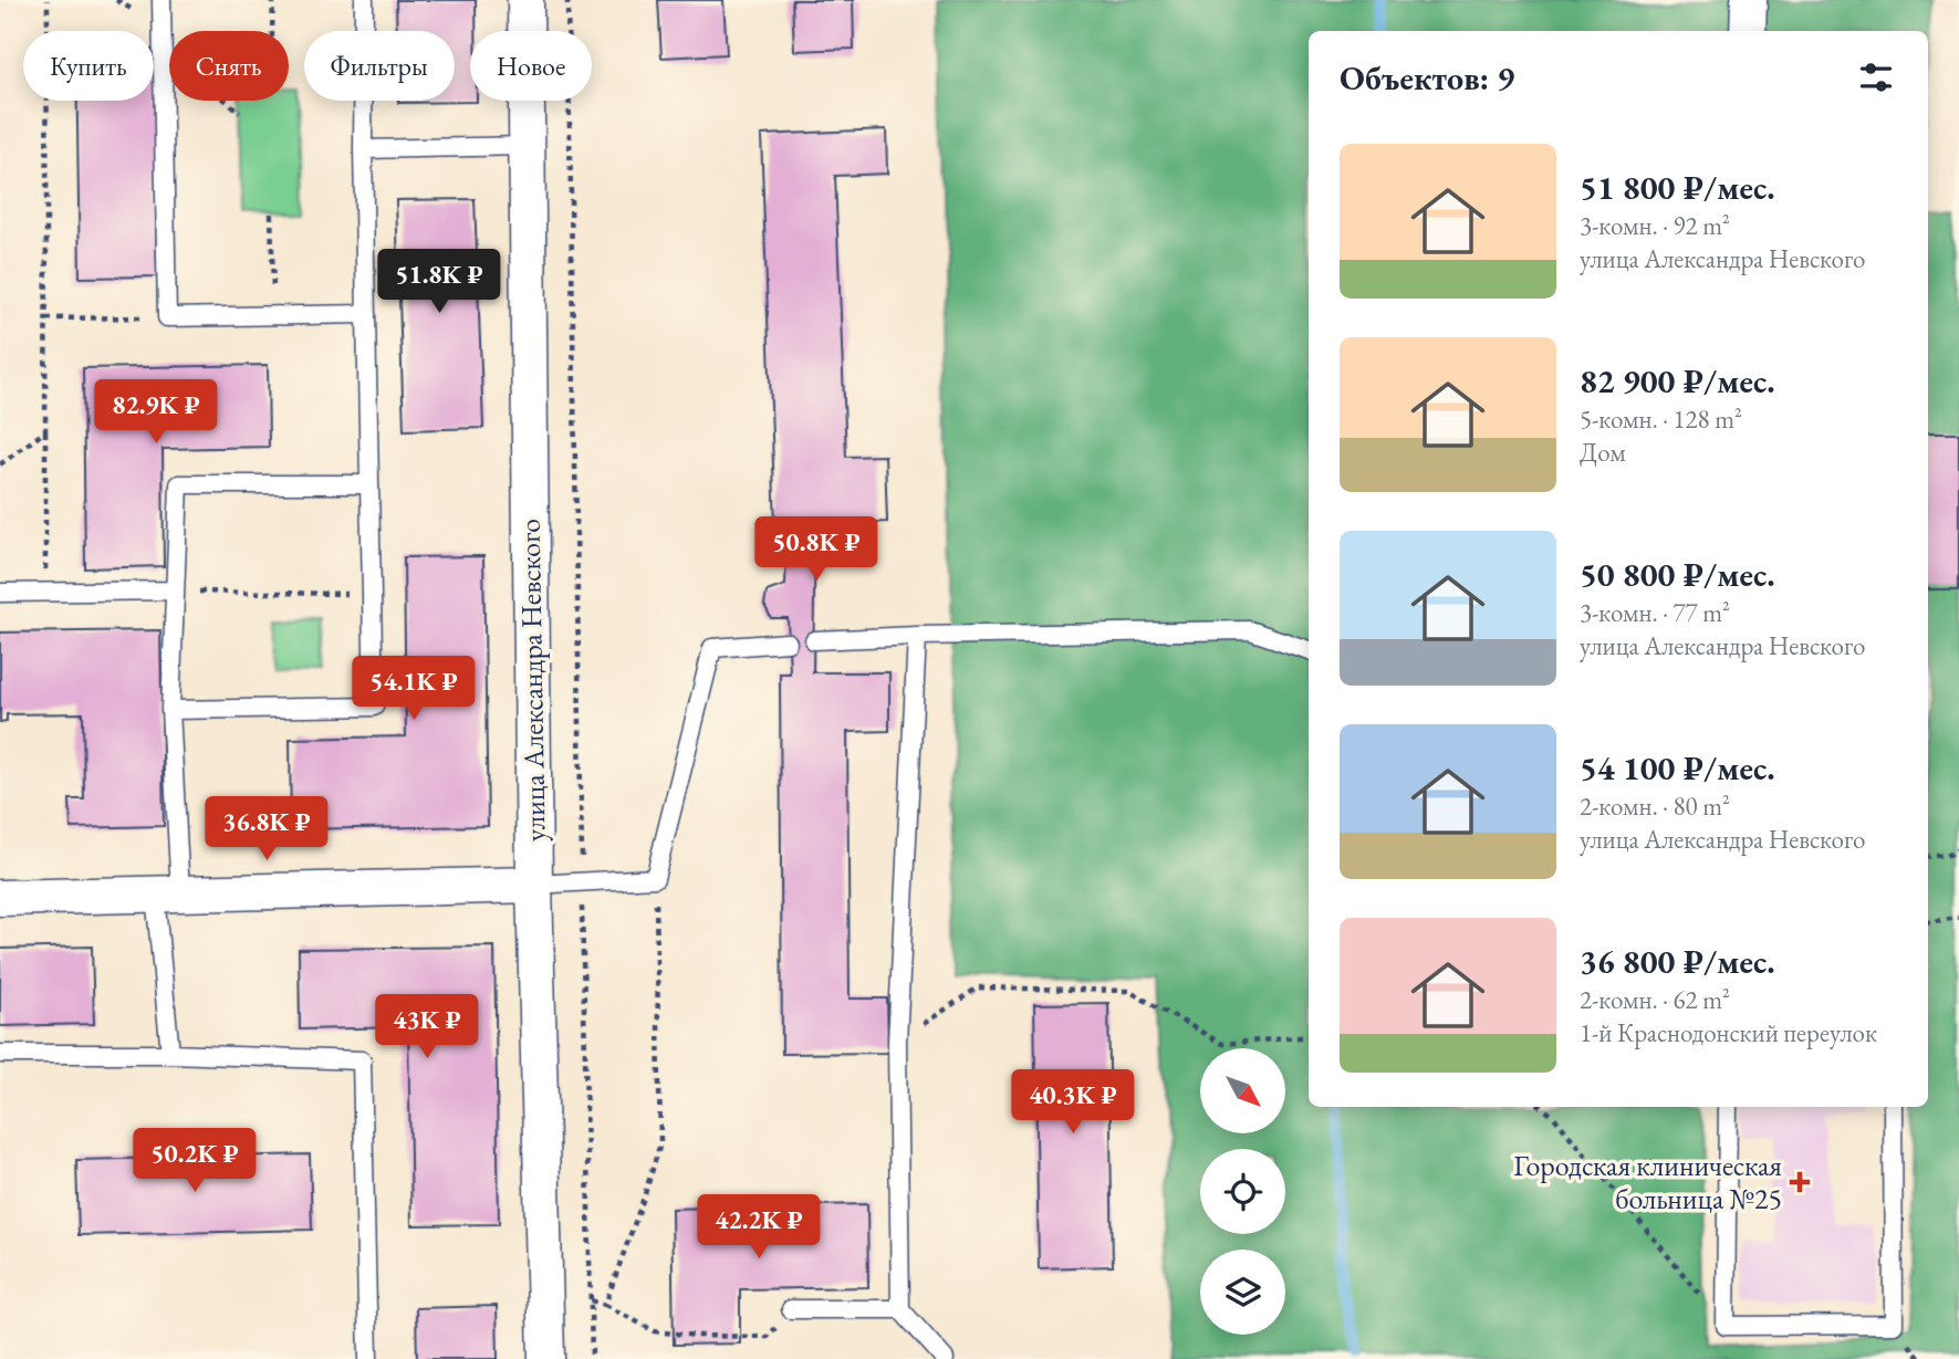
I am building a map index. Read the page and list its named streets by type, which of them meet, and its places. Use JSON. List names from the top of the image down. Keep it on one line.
{"streets":{"street":["улица Александра Невского"]},"places":{"health":["Городская клиническая больница №25"]},"north":"bottom right","page":{"chip":["Купить","Снять","Фильтры","Новое"],"heading":"Объектов: 9","list":[{"name":"51 800 ₽/мес.","note":"3-комн. · 92 m² · улица Александра Невского"},{"name":"82 900 ₽/мес.","note":"5-комн. · 128 m² · Дом"},{"name":"50 800 ₽/мес.","note":"3-комн. · 77 m² · улица Александра Невского"},{"name":"54 100 ₽/мес.","note":"2-комн. · 80 m² · улица Александра Невского"},{"name":"36 800 ₽/мес.","note":"2-комн. · 62 m² · 1-й Краснодонский переулок"}],"price":["51.8K ₽","82.9K ₽","50.8K ₽","54.1K ₽","36.8K ₽","43K ₽","40.3K ₽","50.2K ₽","42.2K ₽"]}}
